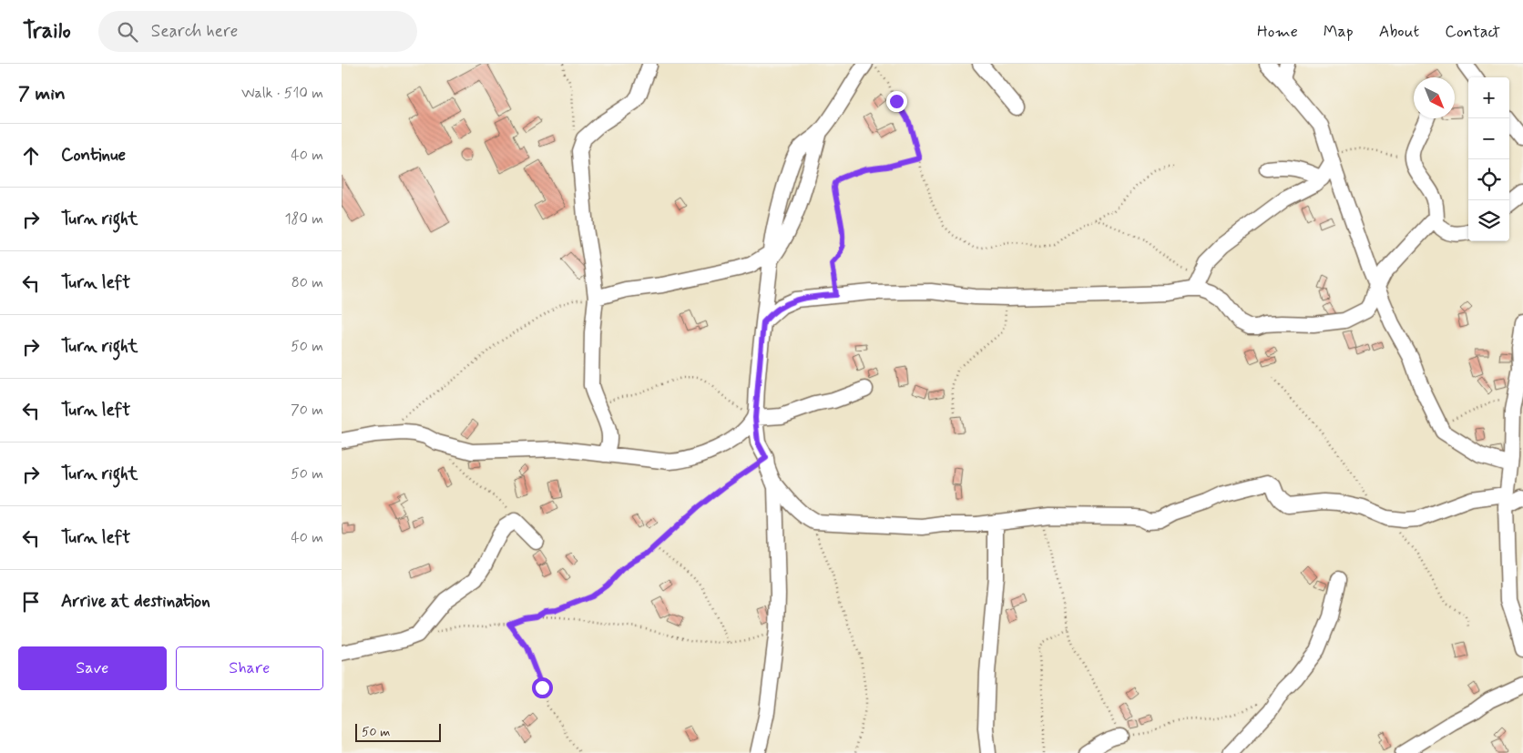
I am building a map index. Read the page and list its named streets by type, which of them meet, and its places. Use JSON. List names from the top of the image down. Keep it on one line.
{"scale_bar":"50 m","north":"bottom right","page":{"header":"Trailo","search":"Search here","nav":["Home","Map","About","Contact"],"heading":["7 min","Walk · 510 m"],"map_buttons":["+","−"],"list":[["Continue","40 m"],["Turn right","180 m"],["Turn left","80 m"],["Turn right","50 m"],["Turn left","70 m"],["Turn right","50 m"],["Turn left","40 m"],"Arrive at destination"],"buttons":["Save","Share"],"scale":"50 m"}}
